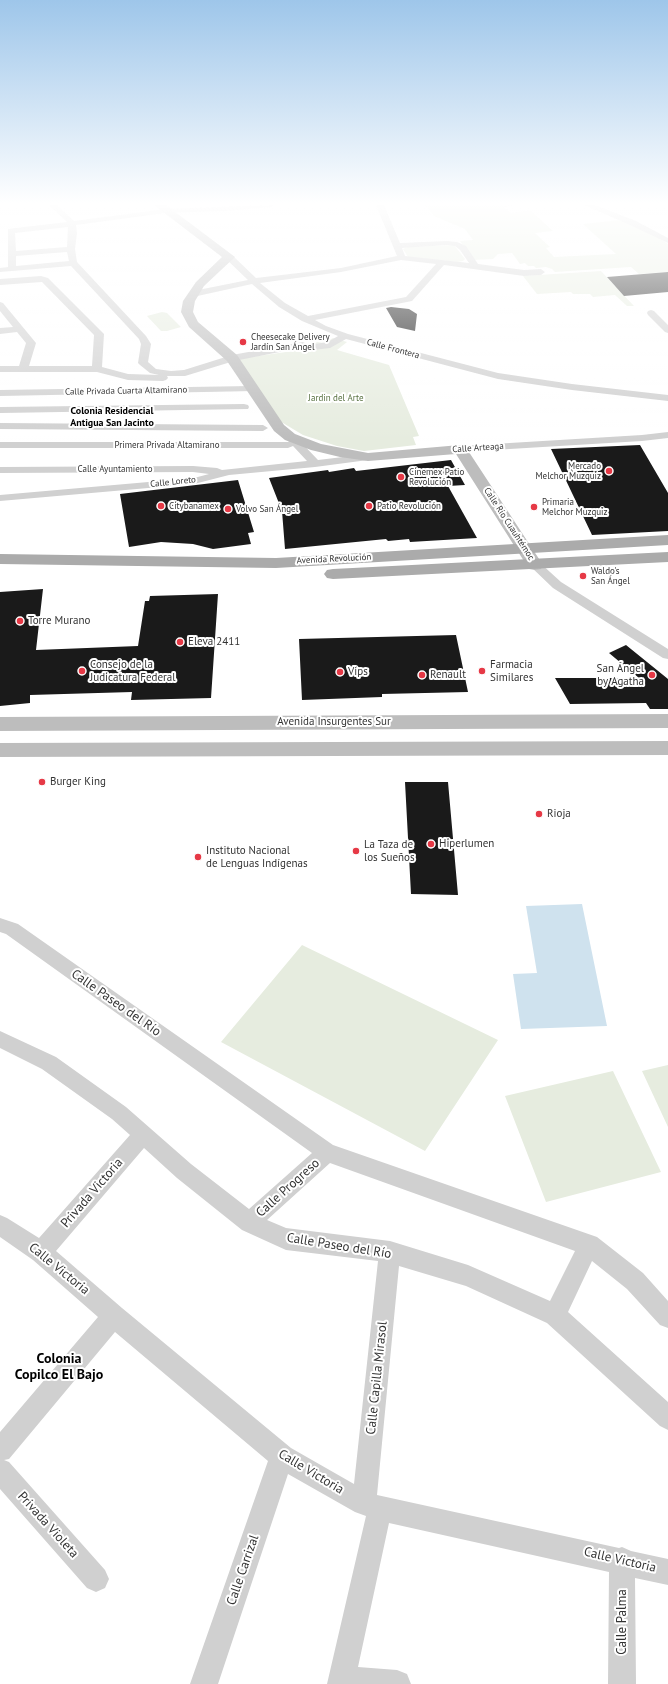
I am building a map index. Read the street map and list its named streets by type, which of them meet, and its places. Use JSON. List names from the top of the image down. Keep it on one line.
{"streets":{"main road":["Avenida Revolución"],"street":["Calle Frontera","Calle Privada Cuarta Altamirano","Primera Privada Altamirano","Calle Arteaga","Calle Ayuntamiento","Calle Loreto","Calle Río Cuauhtémoc","Avenida Insurgentes Sur","Calle Paseo del Río","Calle Progreso","Privada Victoria","Calle Victoria","Calle Capilla Mirasol","Privada Violeta","Calle Carrizal","Calle Palma"]},"crossings":[["Calle Privada Cuarta Altamirano","Calle Arteaga"],["Primera Privada Altamirano","Calle Arteaga"],["Calle Arteaga","Calle Loreto"],["Calle Arteaga","Calle Río Cuauhtémoc"],["Calle Ayuntamiento","Calle Loreto"],["Calle Río Cuauhtémoc","Avenida Revolución"],["Calle Paseo del Río","Calle Progreso"],["Calle Paseo del Río","Privada Victoria"],["Calle Paseo del Río","Calle Capilla Mirasol"],["Privada Victoria","Calle Victoria"],["Calle Victoria","Calle Capilla Mirasol"],["Calle Victoria","Calle Carrizal"],["Calle Victoria","Calle Palma"]],"districts":["Colonia Residencial Antigua San Jacinto","Colonia Copilco El Bajo"],"parks":["Jardin del Arte"],"places":["Cheesecake Delivery Jardín San Ángel","Mercado Melchor Muzquiz","Cinemex Patio Revolución","Citybanamex","Patio Revolución","Primaria Melchor Muzquiz","Volvo San Ángel","Waldo's San Ángel","Torre Murano","Eleva 2411","Consejo de la Judicatura Federal","Farmacia Similares","Vips","Renault","San Ángel by Agatha","Burger King","Rioja","Hiperlumen","La Taza de los Sueños","Instituto Nacional de Lenguas Indígenas"]}
